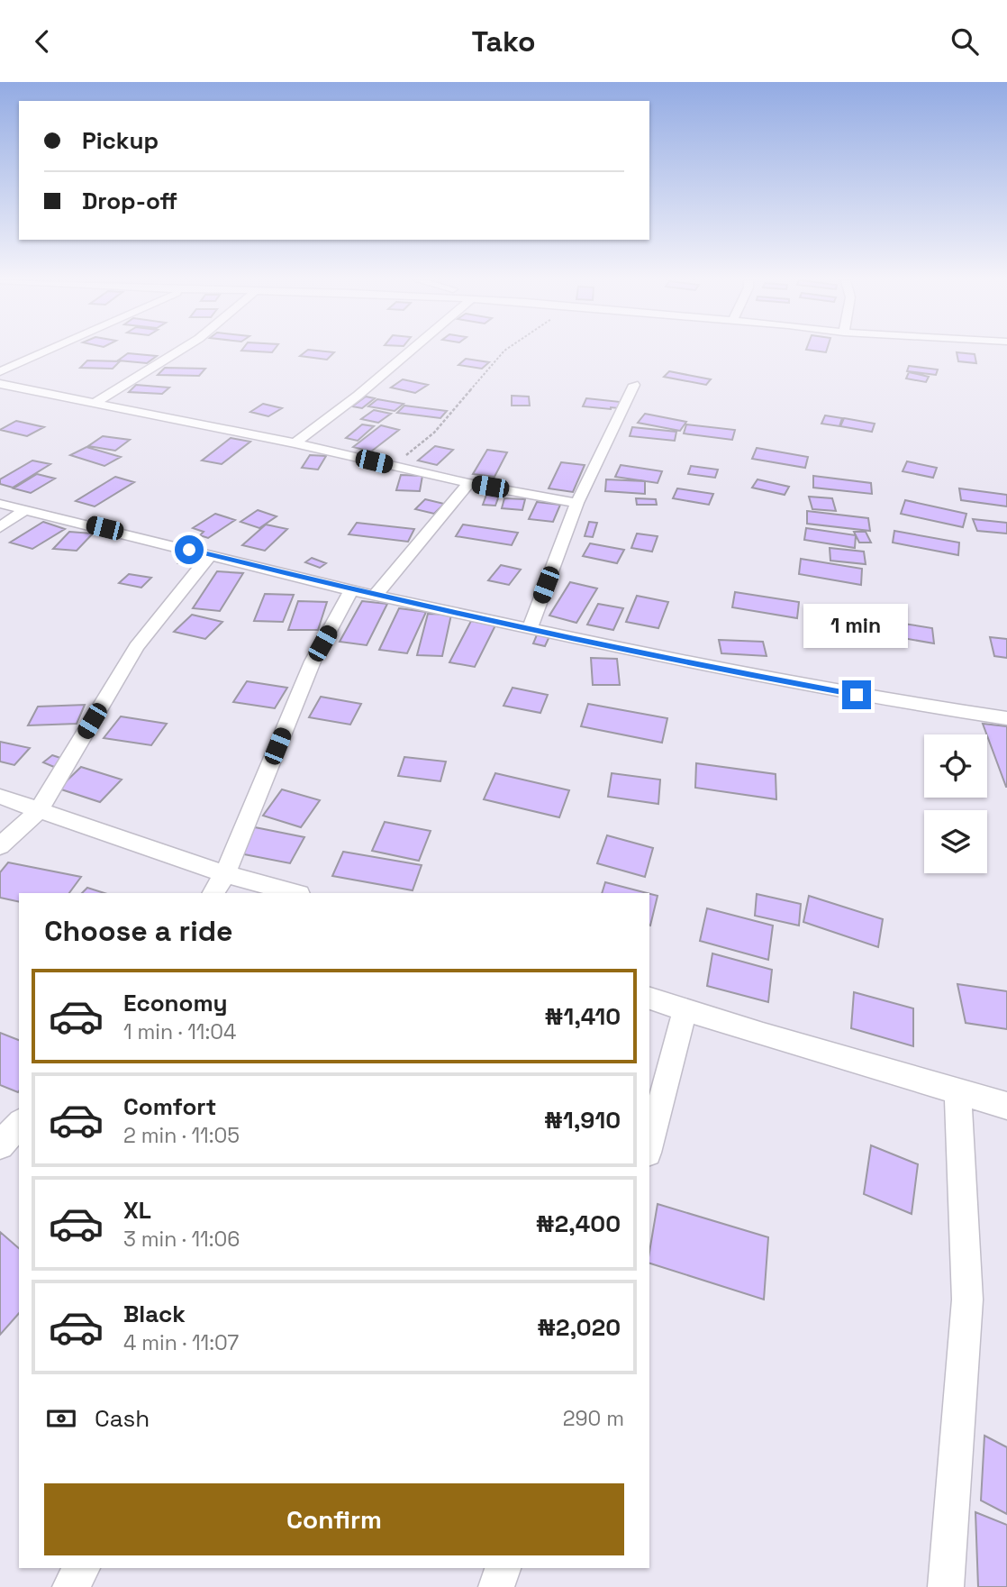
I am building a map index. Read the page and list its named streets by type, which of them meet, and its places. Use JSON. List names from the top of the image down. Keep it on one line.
{"page":{"header":"Tako","banner":["Pickup","Drop-off"],"bubble":"1 min","heading":"Choose a ride","list":[{"name":"Economy","note":"1 min · 11:04","value":"₦1,410"},{"name":"Comfort","note":"2 min · 11:05","value":"₦1,910"},{"name":"XL","note":"3 min · 11:06","value":"₦2,400"},{"name":"Black","note":"4 min · 11:07","value":"₦2,020"}],"pay":["Cash","290 m"],"buttons":"Confirm"}}
